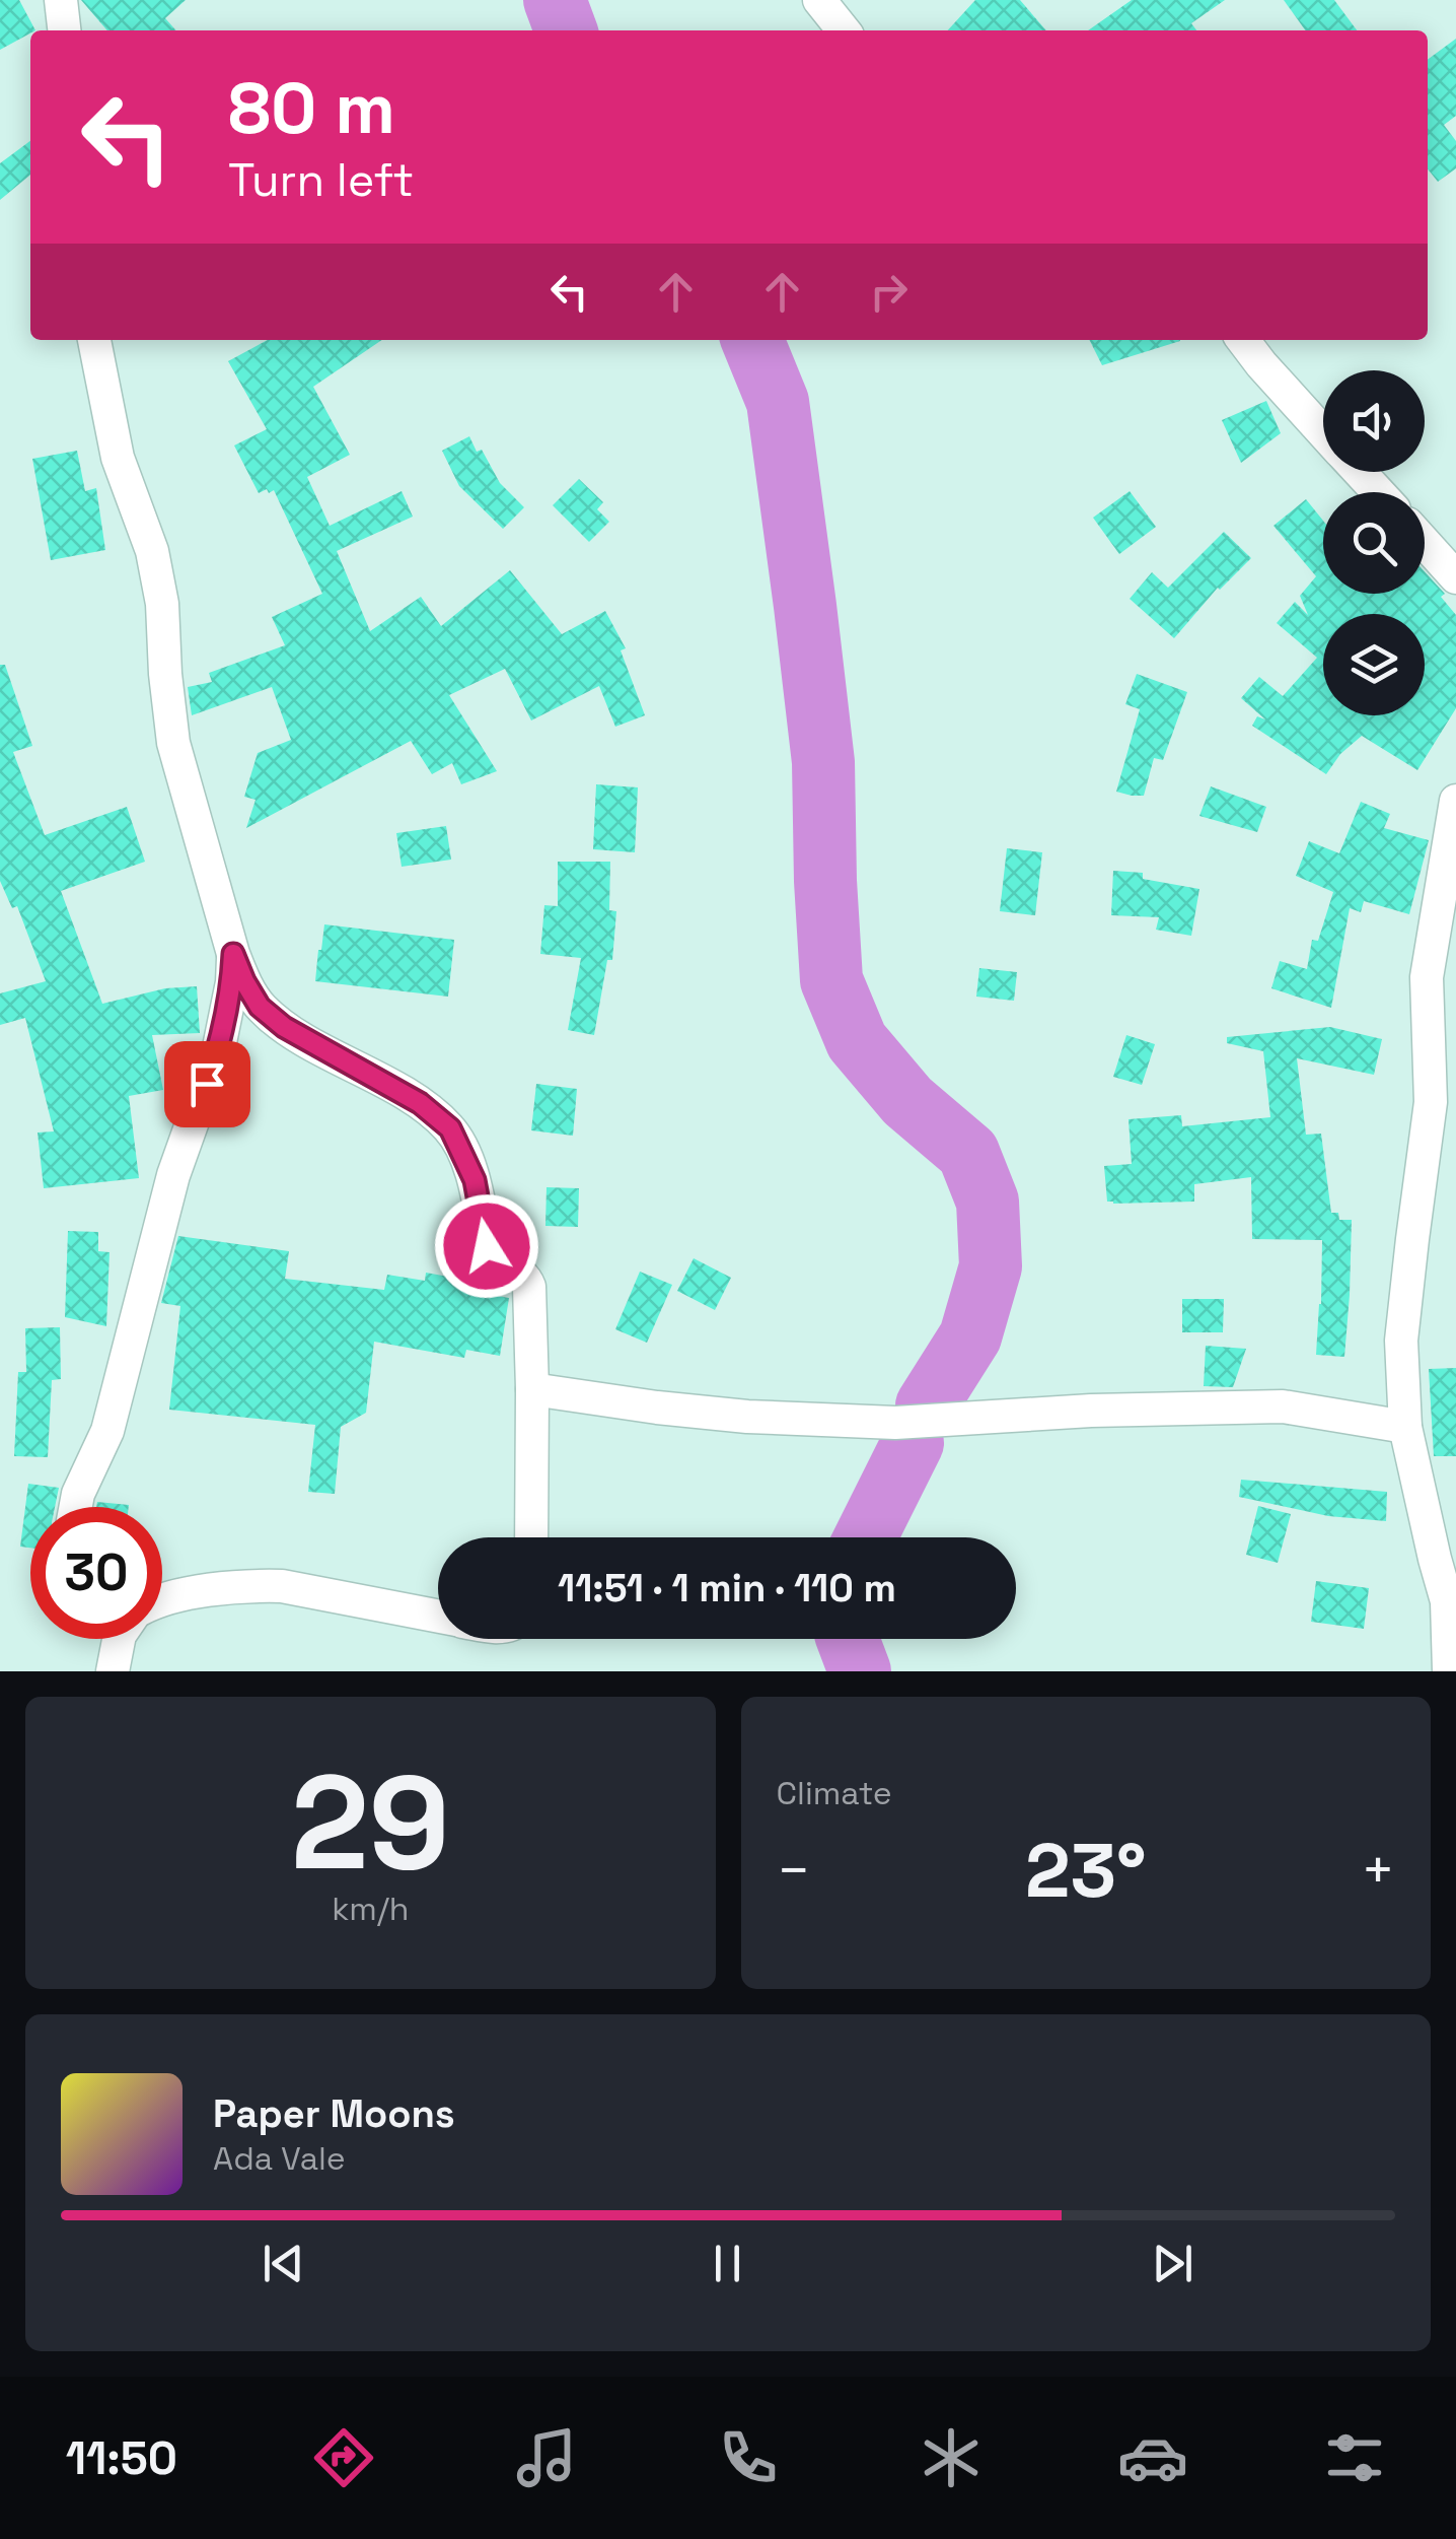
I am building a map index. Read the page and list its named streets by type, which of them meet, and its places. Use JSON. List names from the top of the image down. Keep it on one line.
{"page":{"turn":["80 m","Turn left"],"limit":"30","trip":"11:51 · 1 min · 110 m","tile":[["29","km/h"],"Climate"],"heat":["−","23°","+"],"song":["Paper Moons","Ada Vale"],"tabs":"11:50"}}
